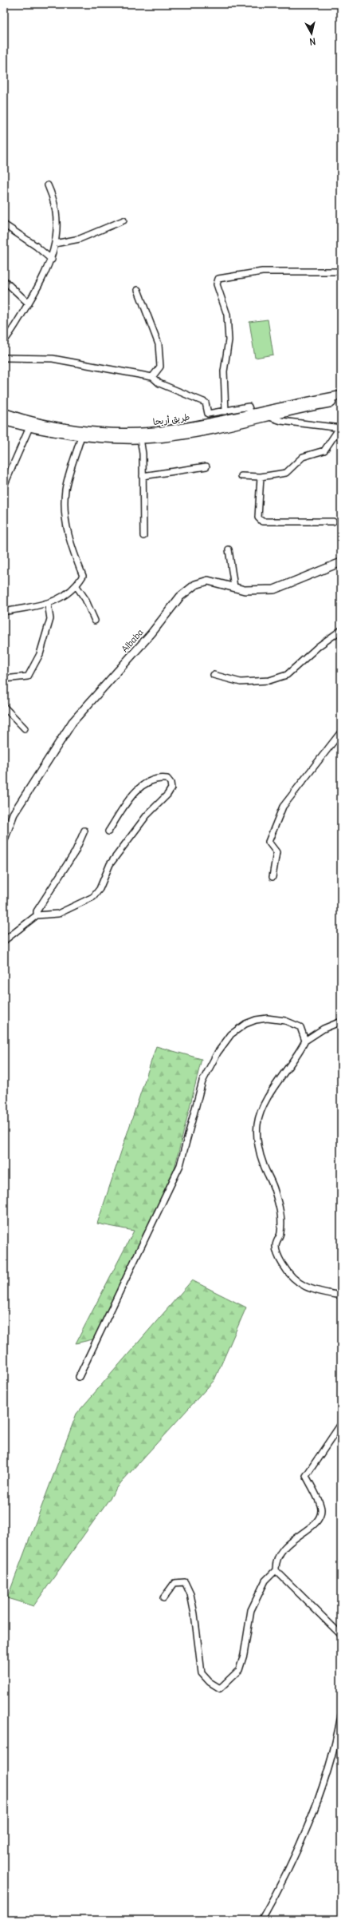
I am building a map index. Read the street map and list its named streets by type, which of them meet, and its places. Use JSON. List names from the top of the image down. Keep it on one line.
{"streets":{"main road":["طريق أريحا"],"street":["Albaba"]},"north":"bottom"}
